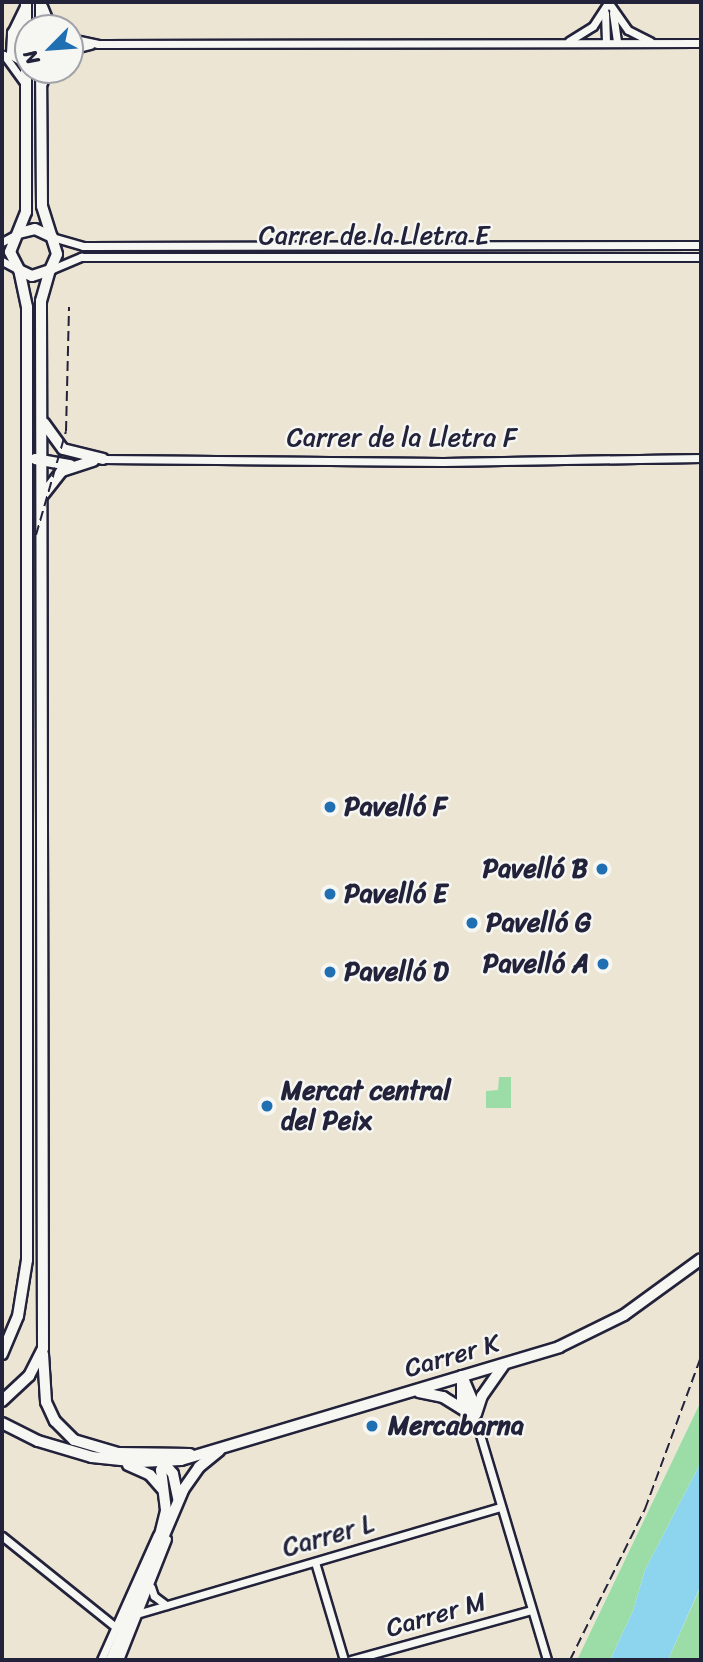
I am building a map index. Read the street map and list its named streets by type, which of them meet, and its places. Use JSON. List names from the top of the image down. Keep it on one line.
{"streets":{"street":["Carrer de la Lletra E","Carrer de la Lletra F","Carrer K","Carrer L","Carrer M"]},"crossings":[["Carrer de la Lletra E","Carrer K"]],"places":["Pavelló F","Pavelló B","Pavelló E","Pavelló G","Pavelló A","Pavelló D","Mercat central del Peix","Mercabarna"],"north":"bottom left"}
